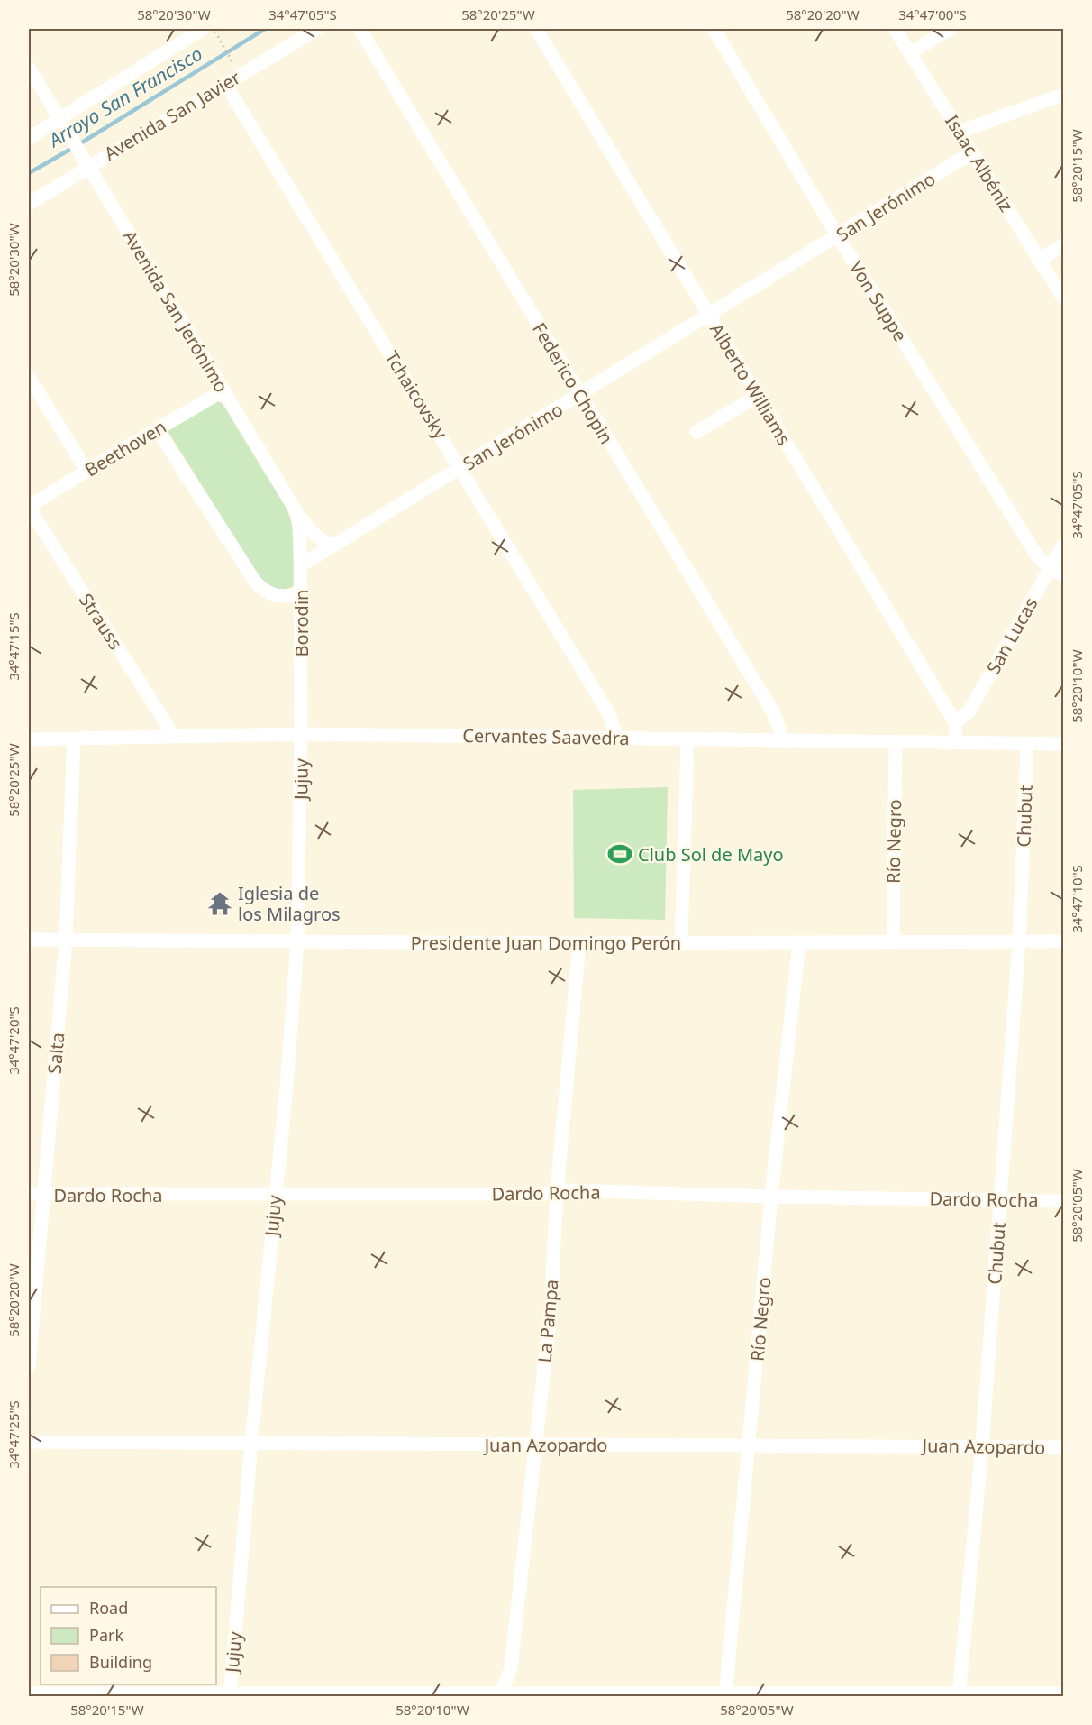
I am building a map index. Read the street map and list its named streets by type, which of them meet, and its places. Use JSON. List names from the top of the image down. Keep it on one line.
{"streets":{"street":["Avenida San Javier","Isaac Albéniz","San Jerónimo","Von Suppe","Avenida San Jerónimo","Federico Chopin","Alberto Williams","Tchaicovsky","Beethoven","Strauss","Borodin","San Lucas","Cervantes Saavedra","Jujuy","Chubut","Río Negro","Presidente Juan Domingo Perón","Salta","Dardo Rocha","La Pampa","Juan Azopardo"]},"crossings":[["Avenida San Javier","Avenida San Jerónimo"],["Avenida San Javier","Tchaicovsky"],["Isaac Albéniz","San Jerónimo"],["San Jerónimo","Von Suppe"],["San Jerónimo","Avenida San Jerónimo"],["San Jerónimo","Federico Chopin"],["San Jerónimo","Alberto Williams"],["San Jerónimo","Tchaicovsky"],["San Jerónimo","Borodin"],["Von Suppe","San Lucas"],["Avenida San Jerónimo","Beethoven"],["Avenida San Jerónimo","Borodin"],["Federico Chopin","Cervantes Saavedra"],["Alberto Williams","San Lucas"],["Alberto Williams","Cervantes Saavedra"],["Tchaicovsky","Cervantes Saavedra"],["Beethoven","Strauss"],["Strauss","Cervantes Saavedra"],["Borodin","Cervantes Saavedra"],["Borodin","Jujuy"],["Cervantes Saavedra","Jujuy"],["Cervantes Saavedra","Chubut"],["Cervantes Saavedra","Río Negro"],["Cervantes Saavedra","Salta"],["Jujuy","Presidente Juan Domingo Perón"],["Jujuy","Dardo Rocha"],["Jujuy","Juan Azopardo"],["Chubut","Presidente Juan Domingo Perón"],["Chubut","Dardo Rocha"],["Chubut","Juan Azopardo"],["Río Negro","Presidente Juan Domingo Perón"],["Río Negro","Dardo Rocha"],["Río Negro","Juan Azopardo"],["Presidente Juan Domingo Perón","Salta"],["Presidente Juan Domingo Perón","La Pampa"],["Salta","Dardo Rocha"],["Dardo Rocha","La Pampa"],["La Pampa","Juan Azopardo"]],"water":["Arroyo San Francisco"],"places":{"sports":["Club Sol de Mayo"],"temple":["Iglesia de los Milagros"]},"legend":["Road","Park","Building"],"coordinates":["58°20'30\"W","34°47'05\"S","58°20'25\"W","58°20'20\"W","34°47'00\"S","58°20'15\"W","34°47'15\"S","58°20'10\"W","34°47'10\"S","34°47'20\"S","58°20'05\"W","34°47'25\"S"]}
